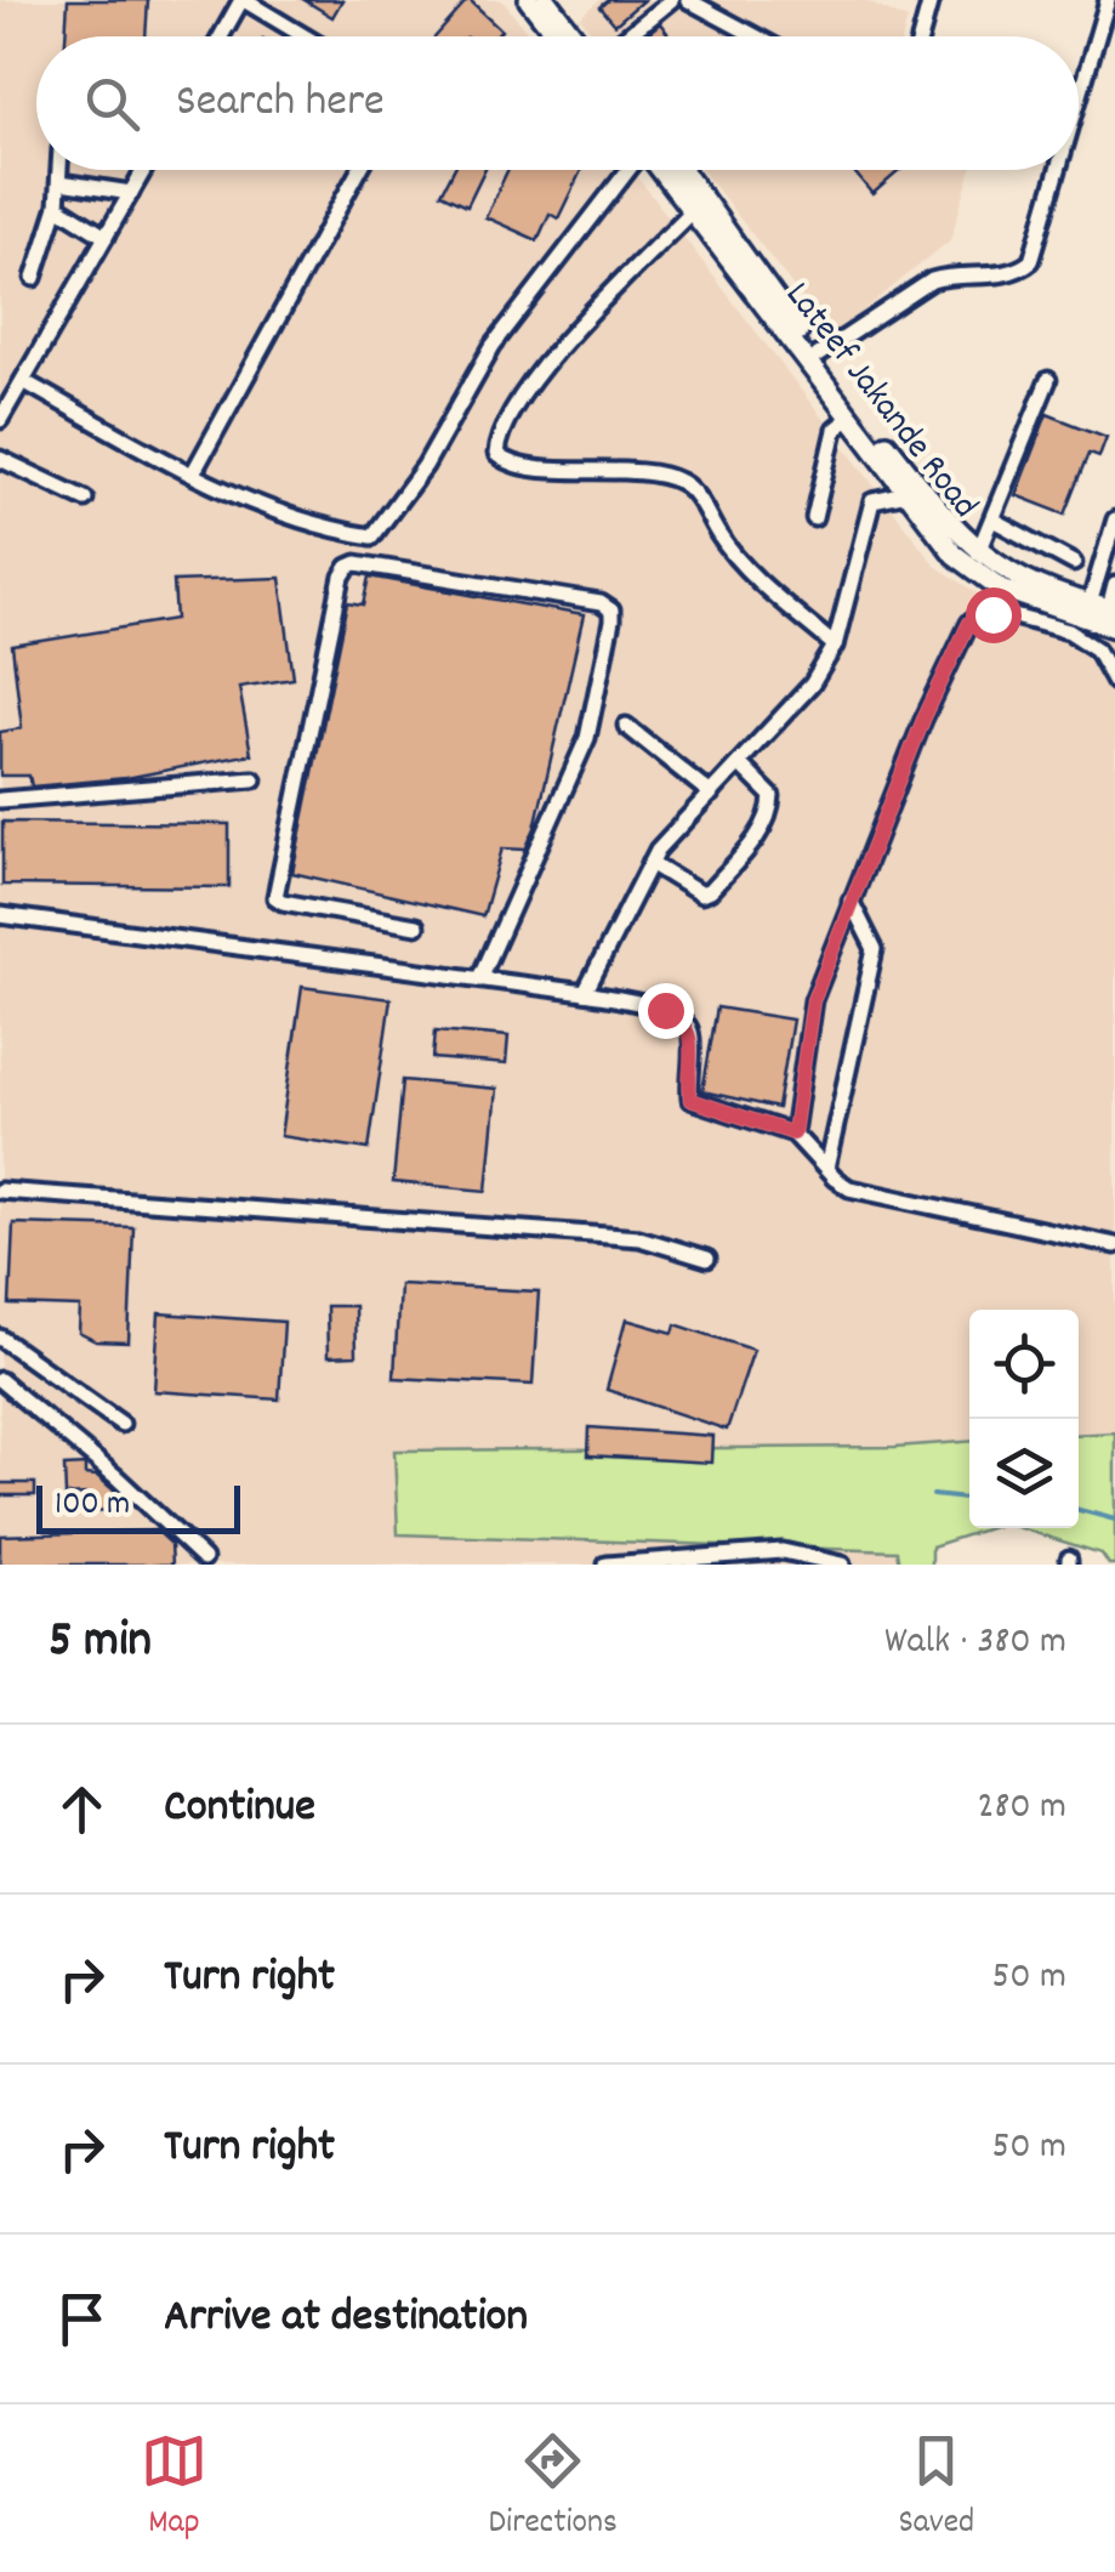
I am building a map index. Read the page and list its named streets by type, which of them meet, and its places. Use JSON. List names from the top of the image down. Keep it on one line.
{"streets":{"main road":["Lateef Jakande Road"]},"scale_bar":"100 m","page":{"search":"Search here","scale":"100 m","heading":["5 min","Walk · 380 m"],"list":[["Continue","280 m"],["Turn right","50 m"],["Turn right","50 m"],"Arrive at destination"],"nav":["Map","Directions","Saved"]}}
